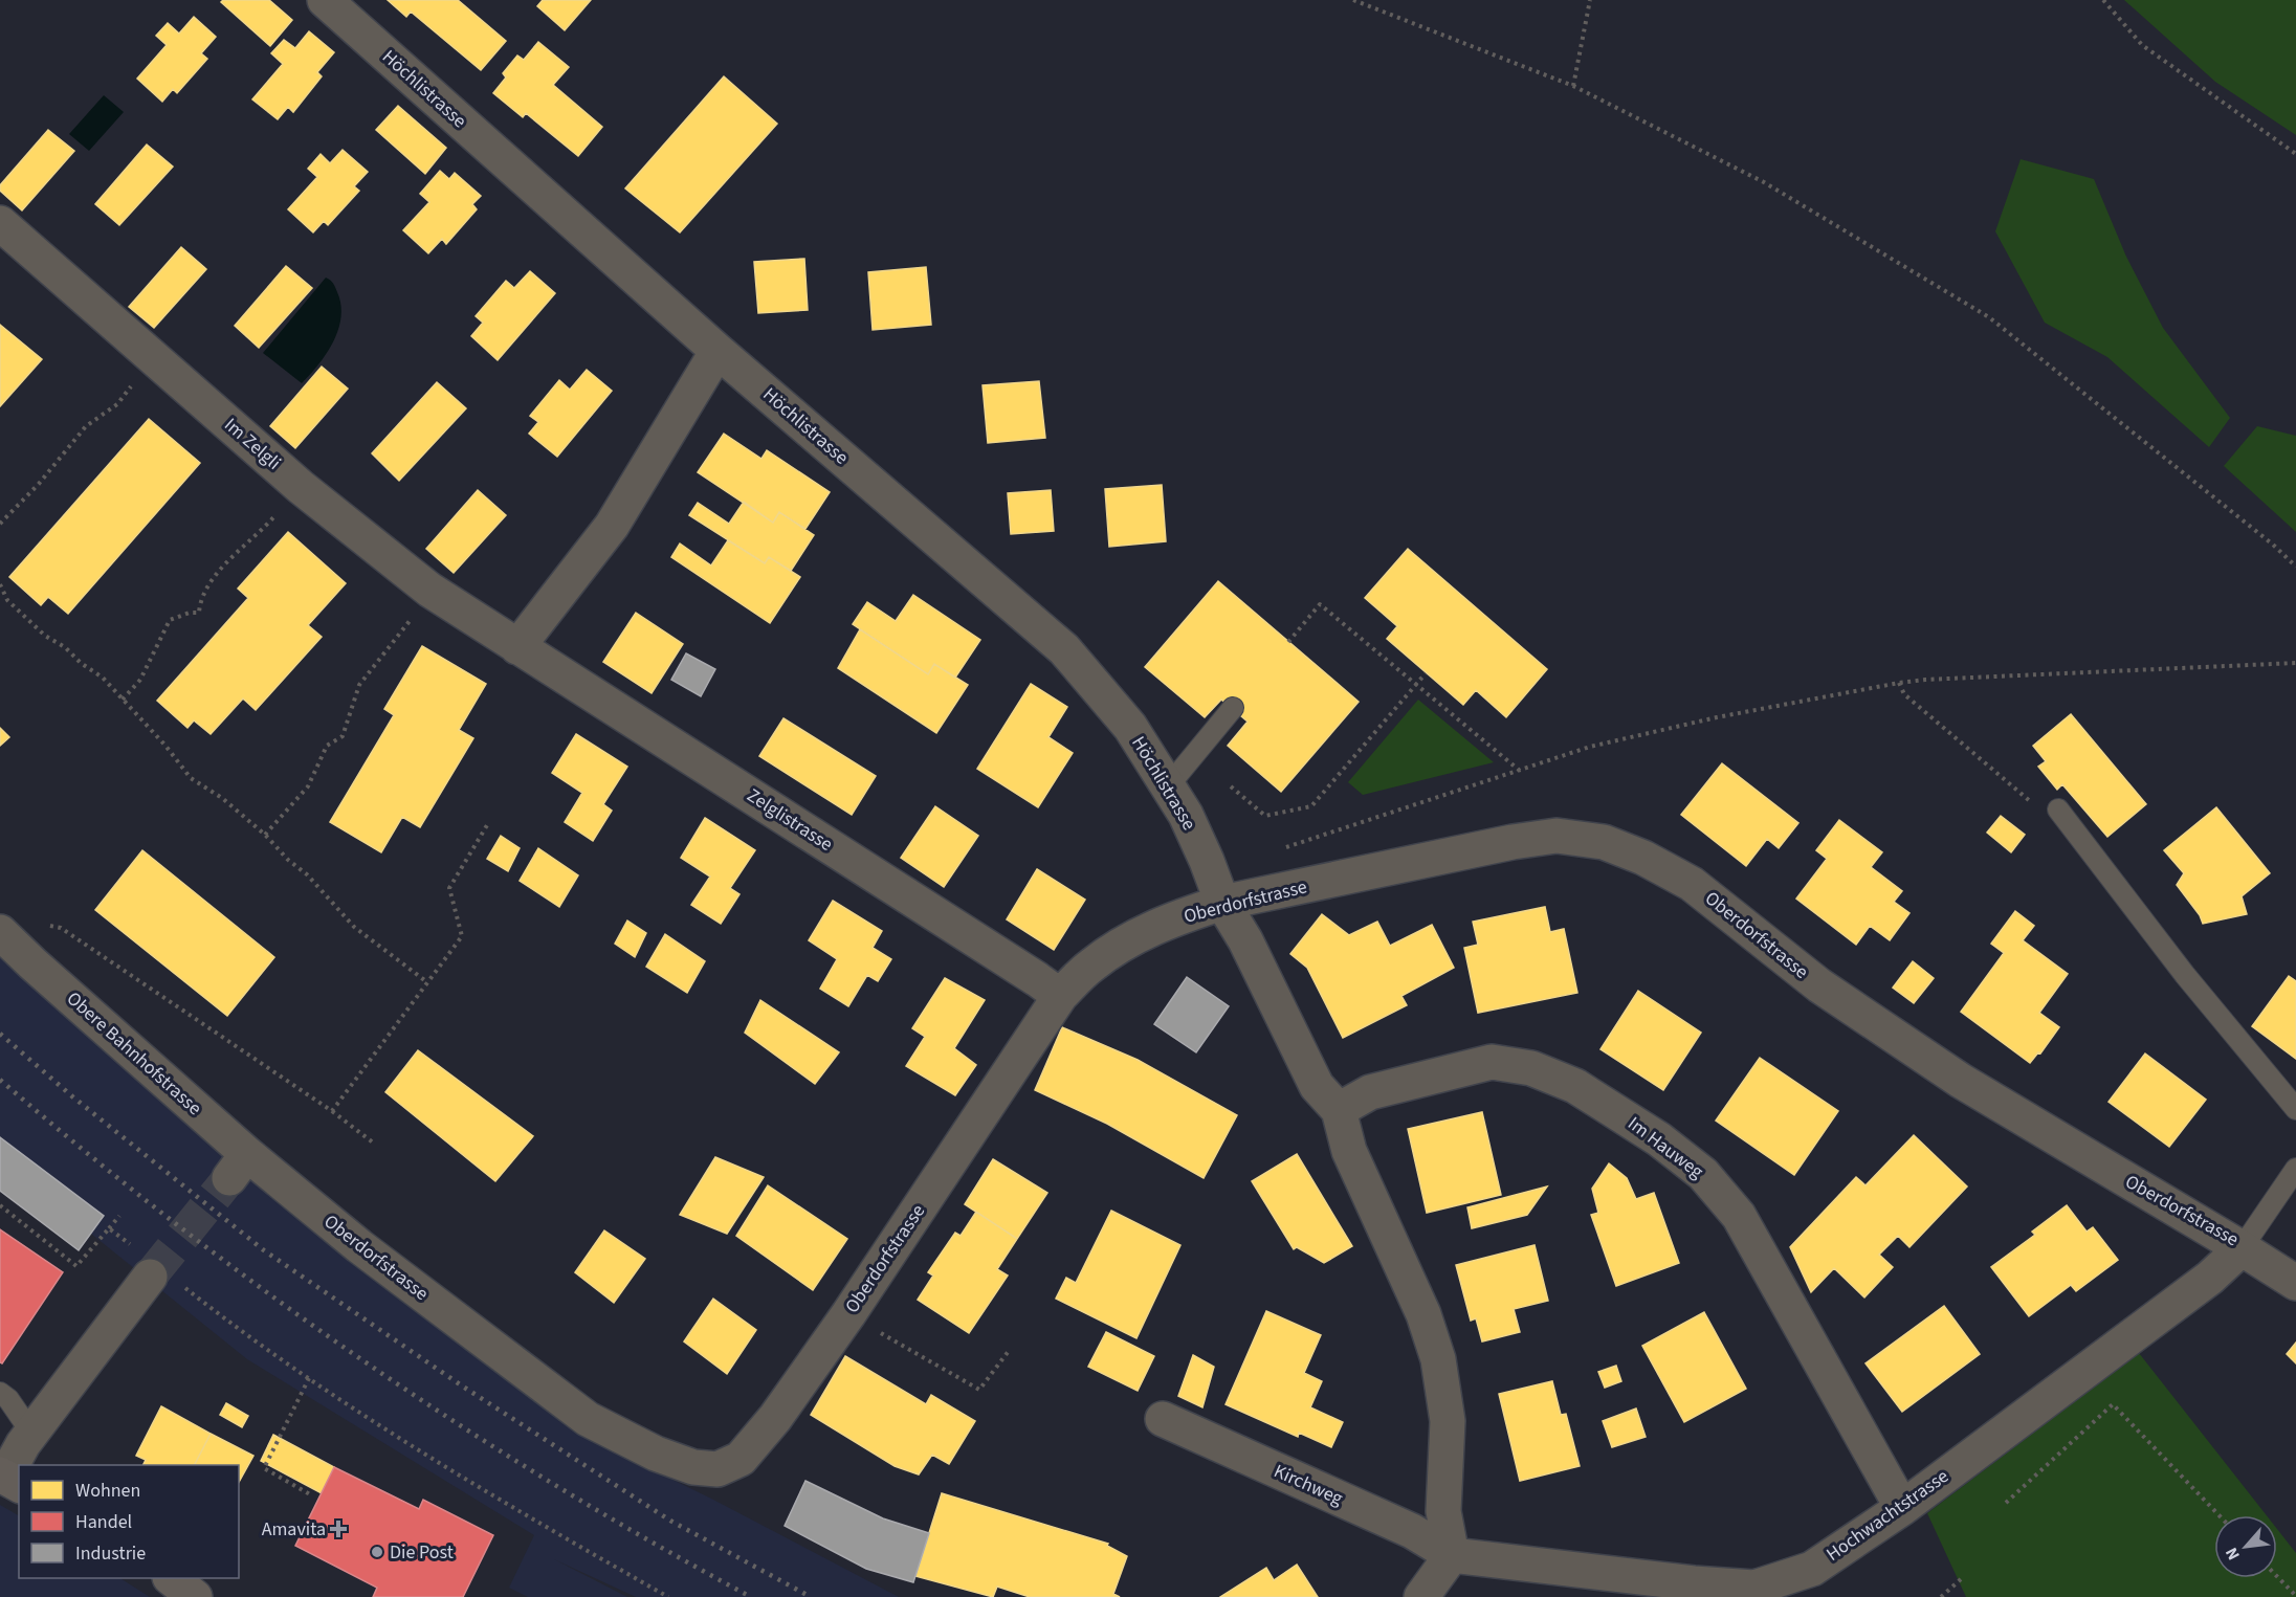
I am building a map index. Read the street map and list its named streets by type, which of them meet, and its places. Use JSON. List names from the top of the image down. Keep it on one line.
{"streets":{"street":["Höchlistrasse","Im Zelgli","Zelglistrasse","Oberdorfstrasse","Obere Bahnhofstrasse","Im Hauweg","Kirchweg","Hochwachtstrasse"]},"crossings":[["Höchlistrasse","Oberdorfstrasse"],["Im Zelgli","Zelglistrasse"],["Zelglistrasse","Oberdorfstrasse"],["Oberdorfstrasse","Obere Bahnhofstrasse"],["Oberdorfstrasse","Hochwachtstrasse"],["Im Hauweg","Hochwachtstrasse"],["Kirchweg","Hochwachtstrasse"]],"places":{"health":["Amavita"],"other":["Die Post"]},"legend":["Wohnen","Handel","Industrie"],"north":"bottom left"}
